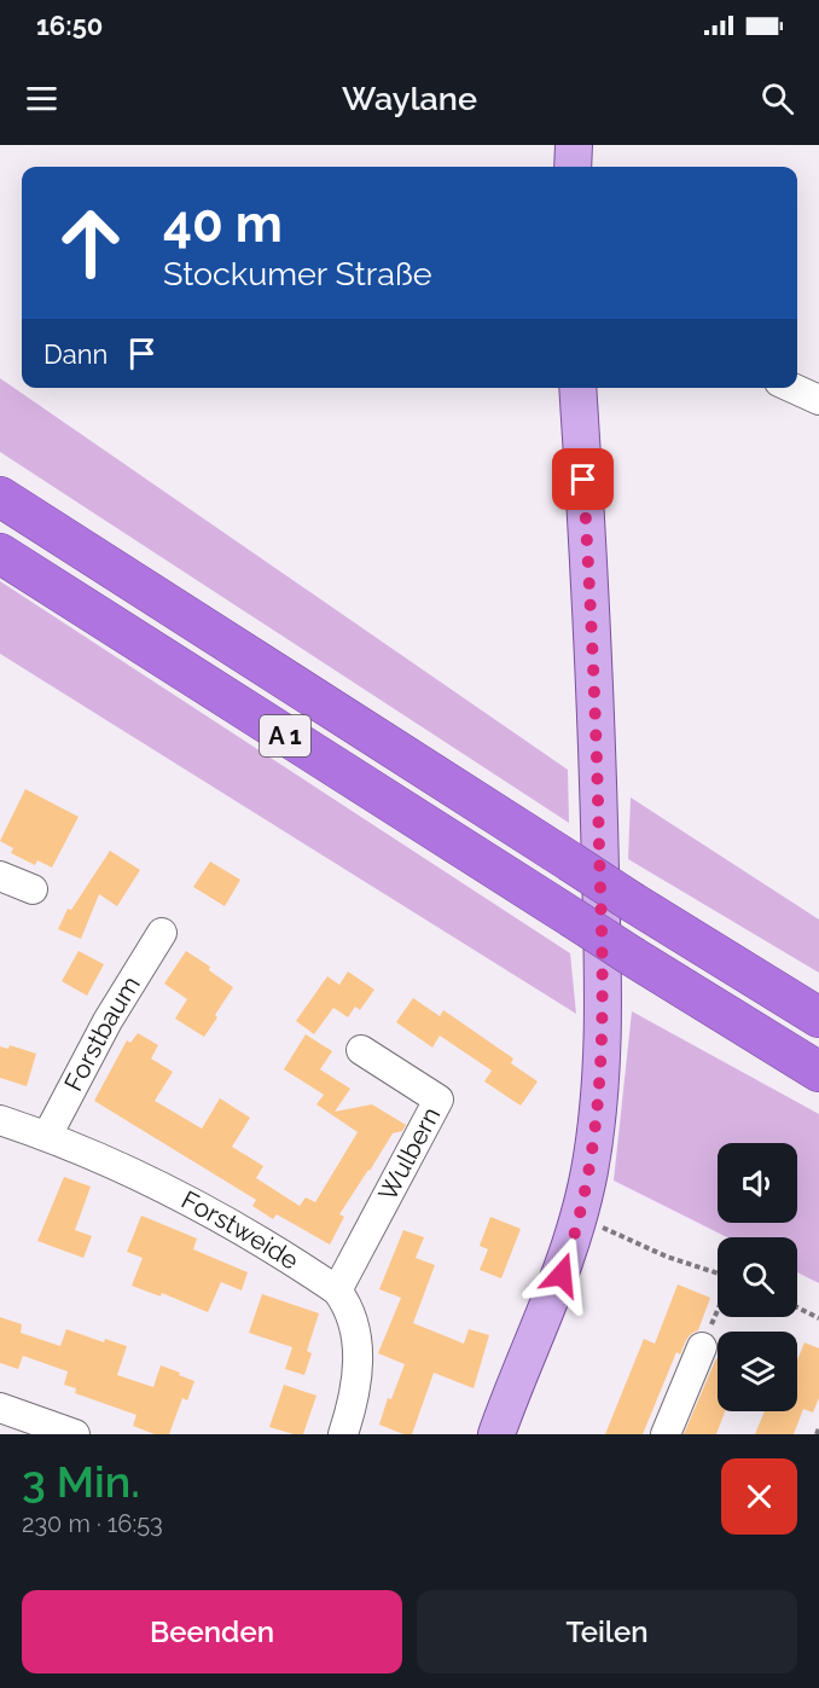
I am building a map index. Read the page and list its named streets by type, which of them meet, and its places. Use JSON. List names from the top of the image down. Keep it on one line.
{"streets":{"highway":["A 1"],"street":["Forstbaum","Wulbern","Forstweide"]},"crossings":[["Forstbaum","Forstweide"],["Wulbern","Forstweide"]],"page":{"status":"16:50","header":"Waylane","turn":["40 m","Stockumer Straße"],"then":"Dann","heading":["3 Min.","230 m · 16:53"],"buttons":["Beenden","Teilen"]}}
